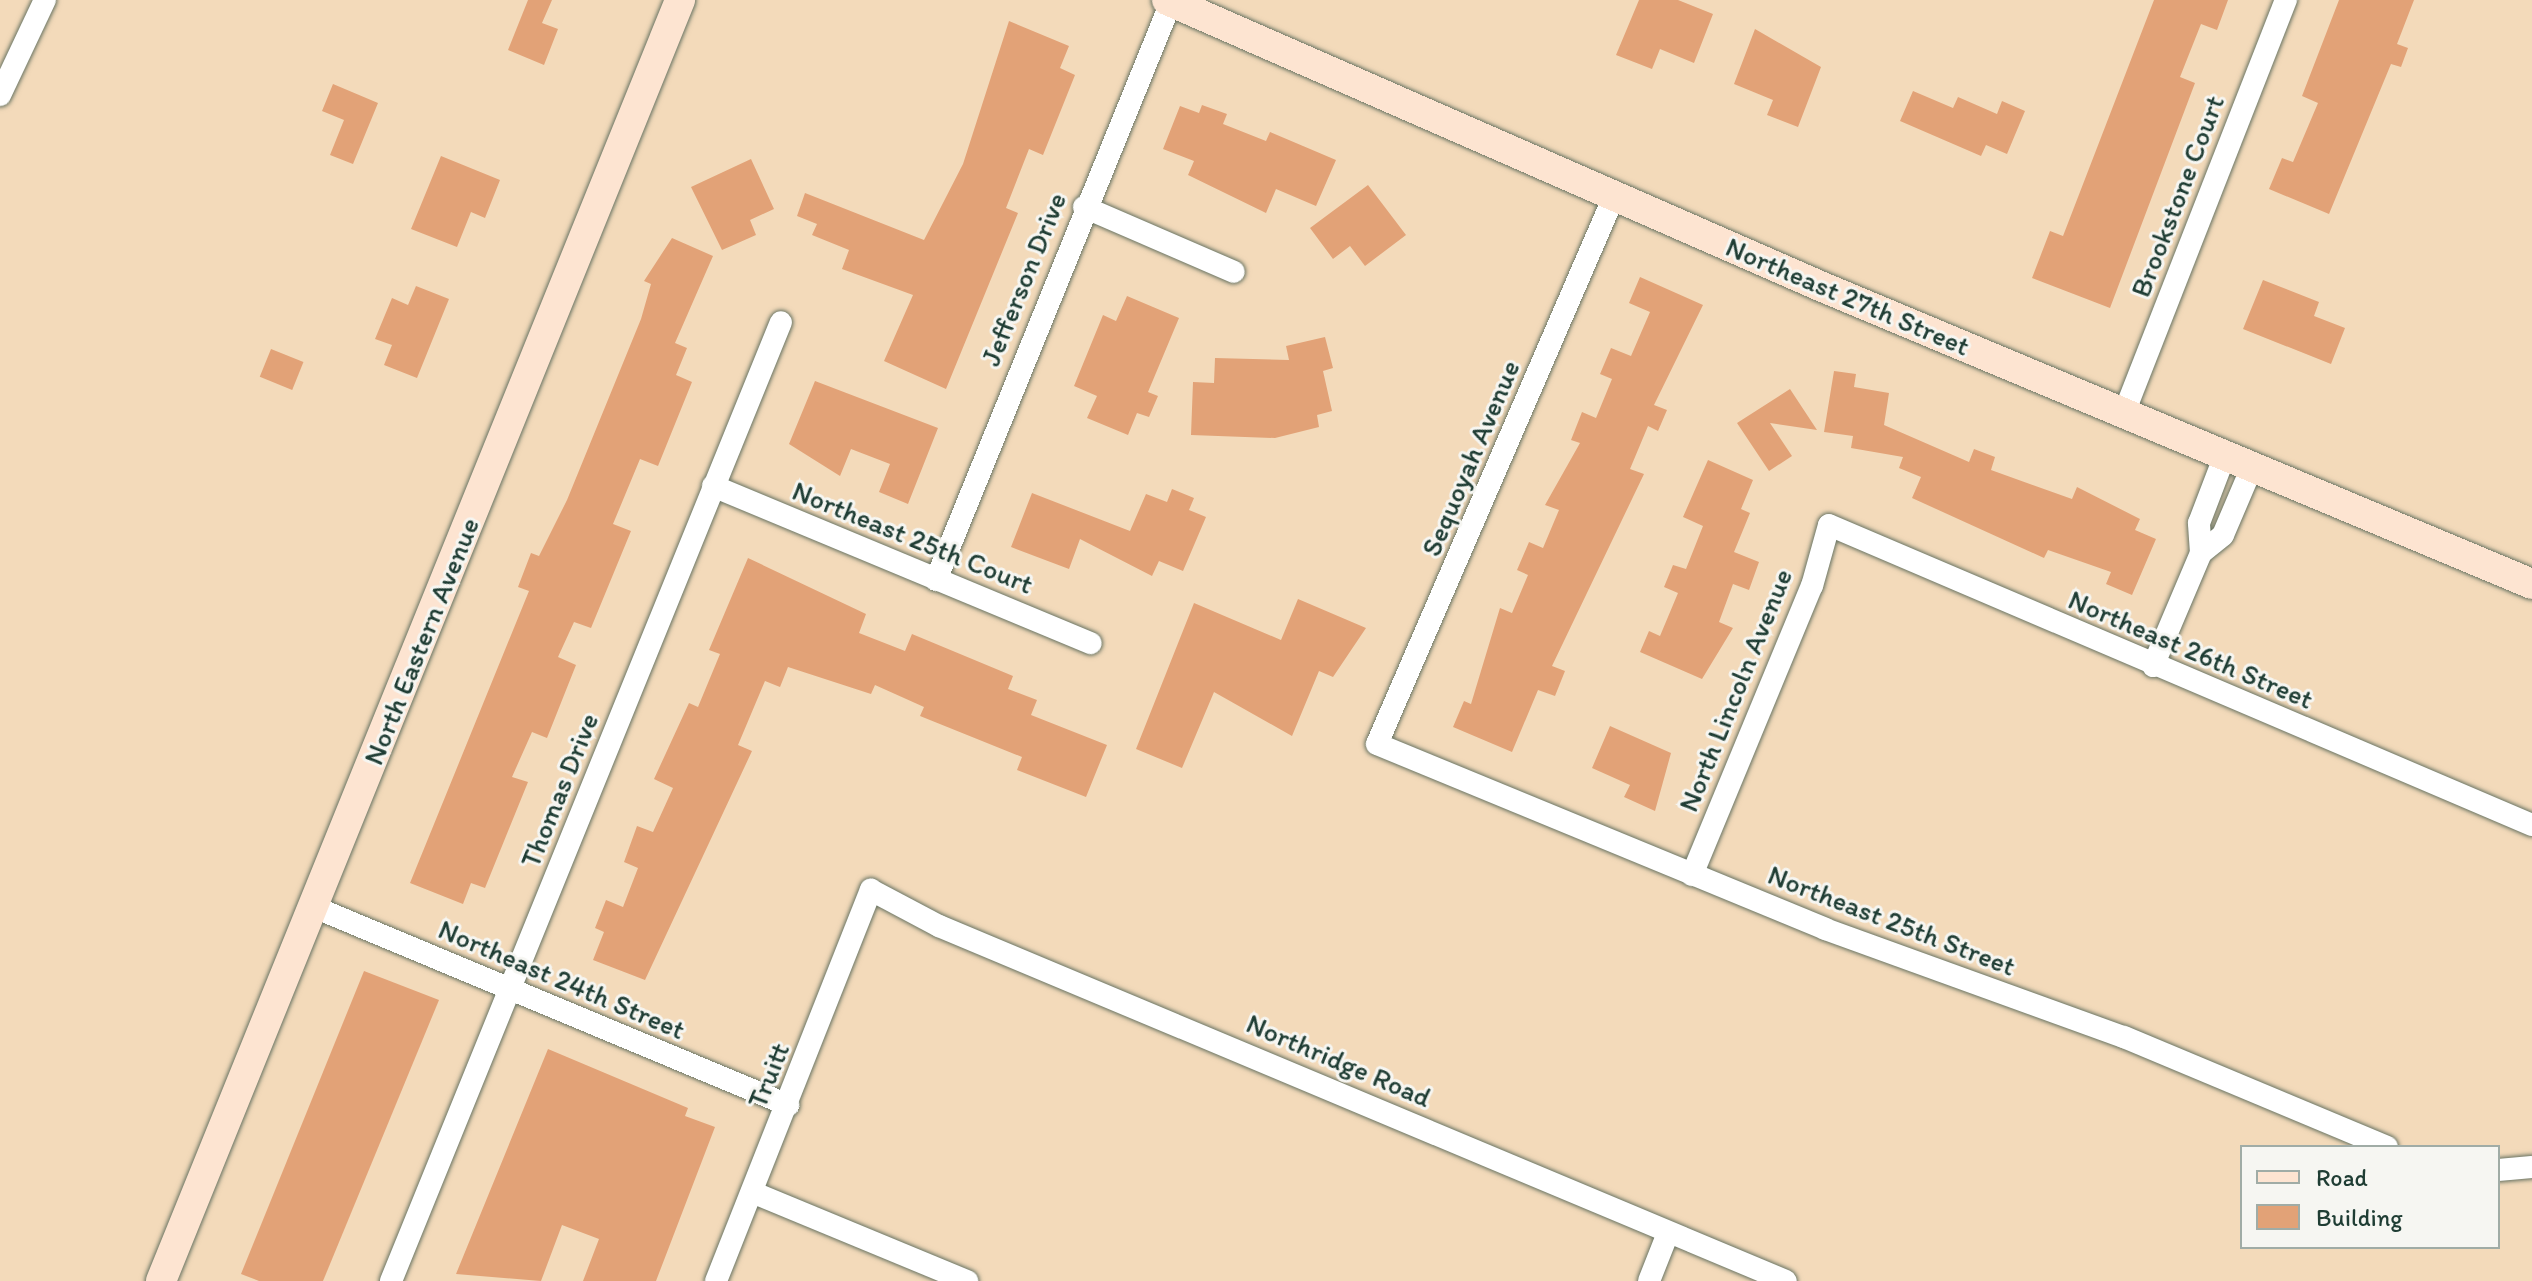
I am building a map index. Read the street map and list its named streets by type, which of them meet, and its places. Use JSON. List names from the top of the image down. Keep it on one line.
{"streets":{"street":["Brookstone Court","Jefferson Drive","Northeast 27th Street","Sequoyah Avenue","Northeast 25th Court","North Eastern Avenue","Northeast 26th Street","North Lincoln Avenue","Thomas Drive","Northeast 25th Street","Northeast 24th Street","Northridge Road","Truitt"]},"crossings":[["Brookstone Court","Northeast 27th Street"],["Jefferson Drive","Northeast 27th Street"],["Jefferson Drive","Northeast 25th Court"],["Northeast 27th Street","Sequoyah Avenue"],["Sequoyah Avenue","Northeast 25th Street"],["Northeast 25th Court","Thomas Drive"],["North Eastern Avenue","Northeast 24th Street"],["Northeast 26th Street","North Lincoln Avenue"],["North Lincoln Avenue","Northeast 25th Street"],["Thomas Drive","Northeast 24th Street"],["Northeast 24th Street","Truitt"],["Northridge Road","Truitt"]],"legend":["Road","Building"]}
